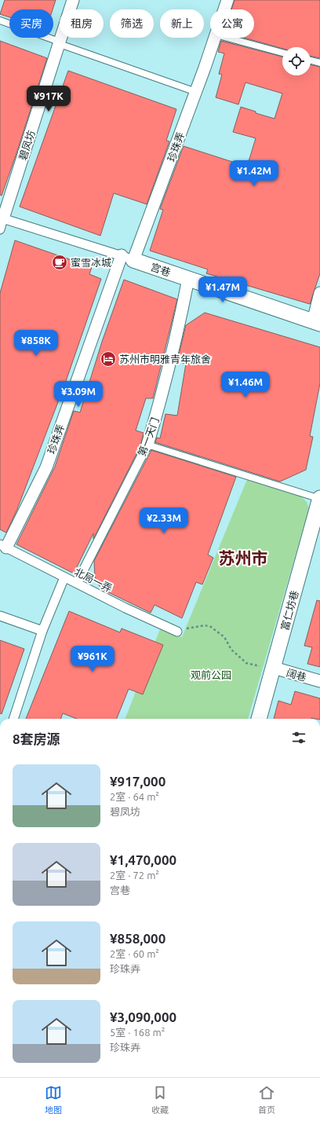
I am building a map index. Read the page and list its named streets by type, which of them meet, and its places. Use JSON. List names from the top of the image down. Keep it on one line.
{"streets":{"street":["碧凤坊","珍珠弄","宫巷","第一天门","北局一弄","富仁坊巷","阔巷"]},"crossings":[["碧凤坊","宫巷"],["珍珠弄","宫巷"],["珍珠弄","北局一弄"],["宫巷","第一天门"],["第一天门","北局一弄"],["富仁坊巷","阔巷"]],"districts":["苏州市"],"parks":["观前公园"],"places":{"cafe":["蜜雪冰城"],"hotel":["苏州市明雅青年旅舍"]},"page":{"chip":["买房","租房","筛选","新上","公寓"],"price":["¥917K","¥1.42M","¥1.47M","¥858K","¥1.46M","¥3.09M","¥2.33M","¥961K"],"heading":"8套房源","list":[{"name":"¥917,000","note":"2室 · 64 m² · 碧凤坊"},{"name":"¥1,470,000","note":"2室 · 72 m² · 宫巷"},{"name":"¥858,000","note":"2室 · 60 m² · 珍珠弄"},{"name":"¥3,090,000","note":"5室 · 168 m² · 珍珠弄"}],"tabs":["地图","收藏","首页"]}}
